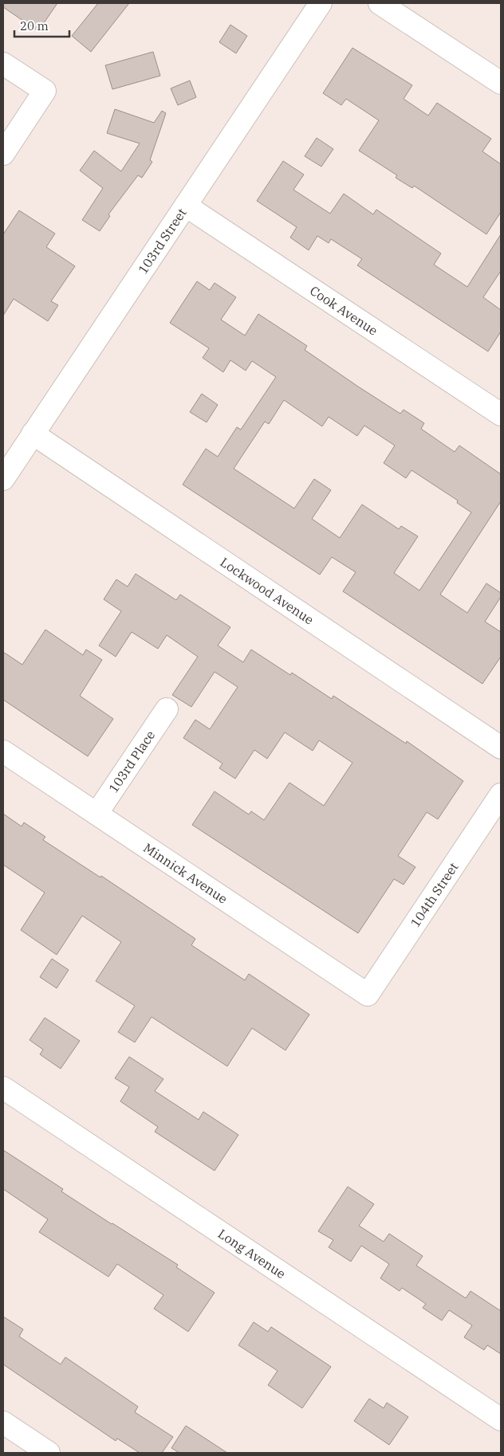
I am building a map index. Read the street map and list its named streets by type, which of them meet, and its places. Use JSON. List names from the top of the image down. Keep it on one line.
{"streets":{"street":["103rd Street","Cook Avenue","Lockwood Avenue","103rd Place","Minnick Avenue","104th Street","Long Avenue"]},"crossings":[["103rd Street","Cook Avenue"],["103rd Street","Lockwood Avenue"],["103rd Place","Minnick Avenue"],["Minnick Avenue","104th Street"]],"scale_bar":"20 m"}
